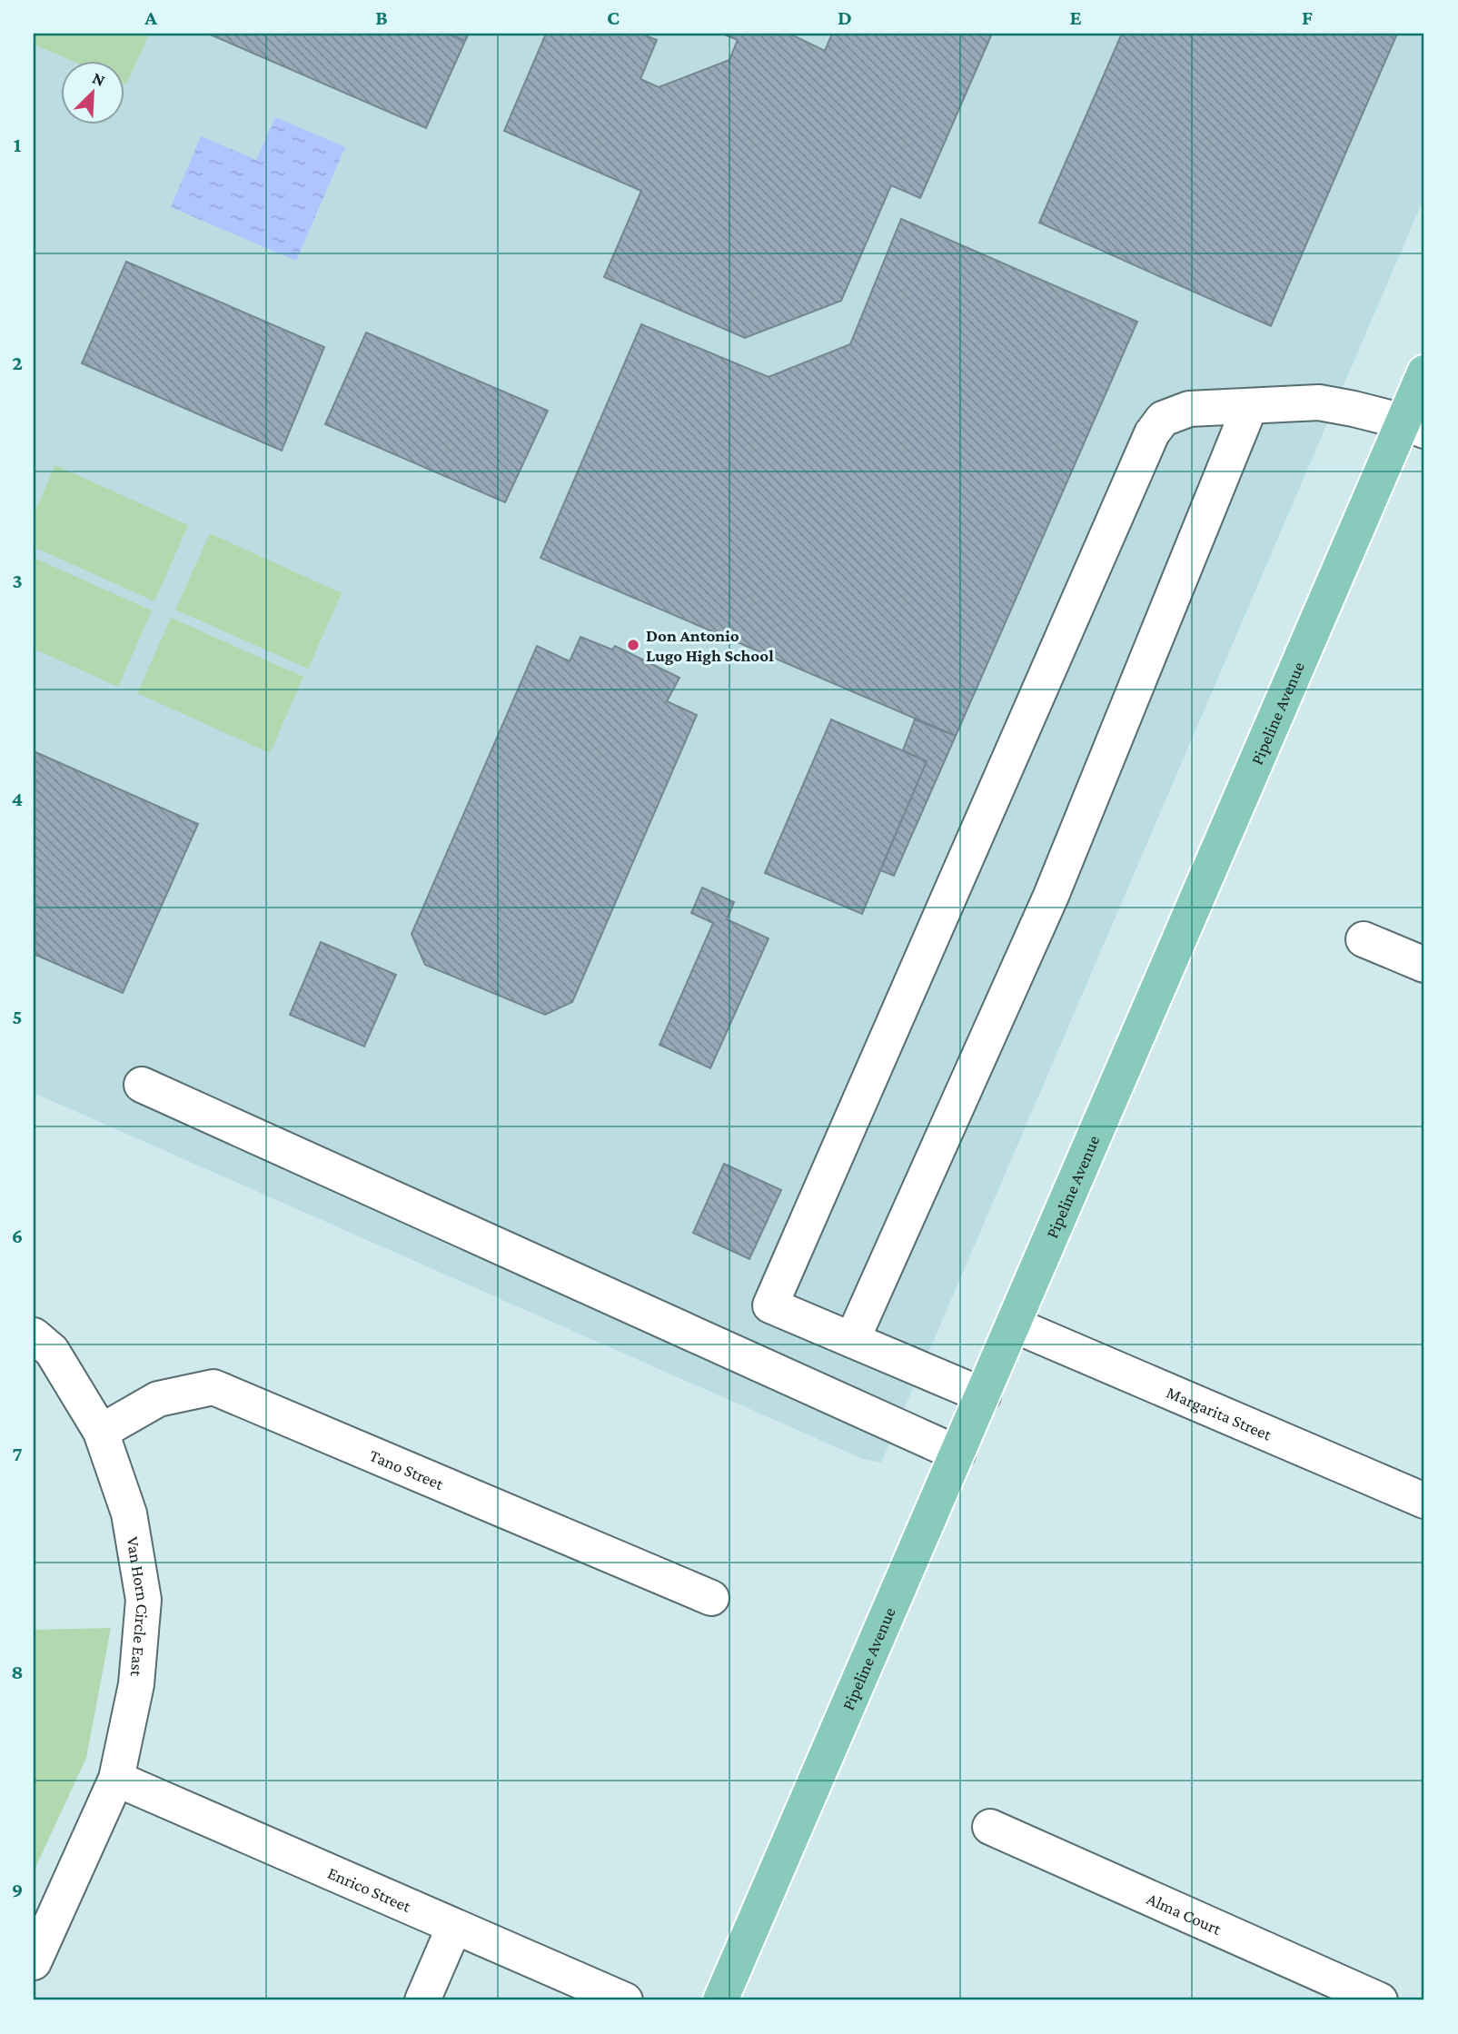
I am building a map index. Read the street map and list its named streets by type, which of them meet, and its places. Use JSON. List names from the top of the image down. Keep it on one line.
{"streets":{"main road":["Pipeline Avenue"],"street":["Margarita Street","Tano Street","Van Horn Circle East","Enrico Street","Alma Court"]},"crossings":[["Pipeline Avenue","Margarita Street"],["Tano Street","Van Horn Circle East"],["Van Horn Circle East","Enrico Street"]],"places":["Don Antonio Lugo High School"],"north":"top right","grid":{"columns":["A","B","C","D","E","F"],"rows":["1","2","3","4","5","6","7","8","9"]}}
